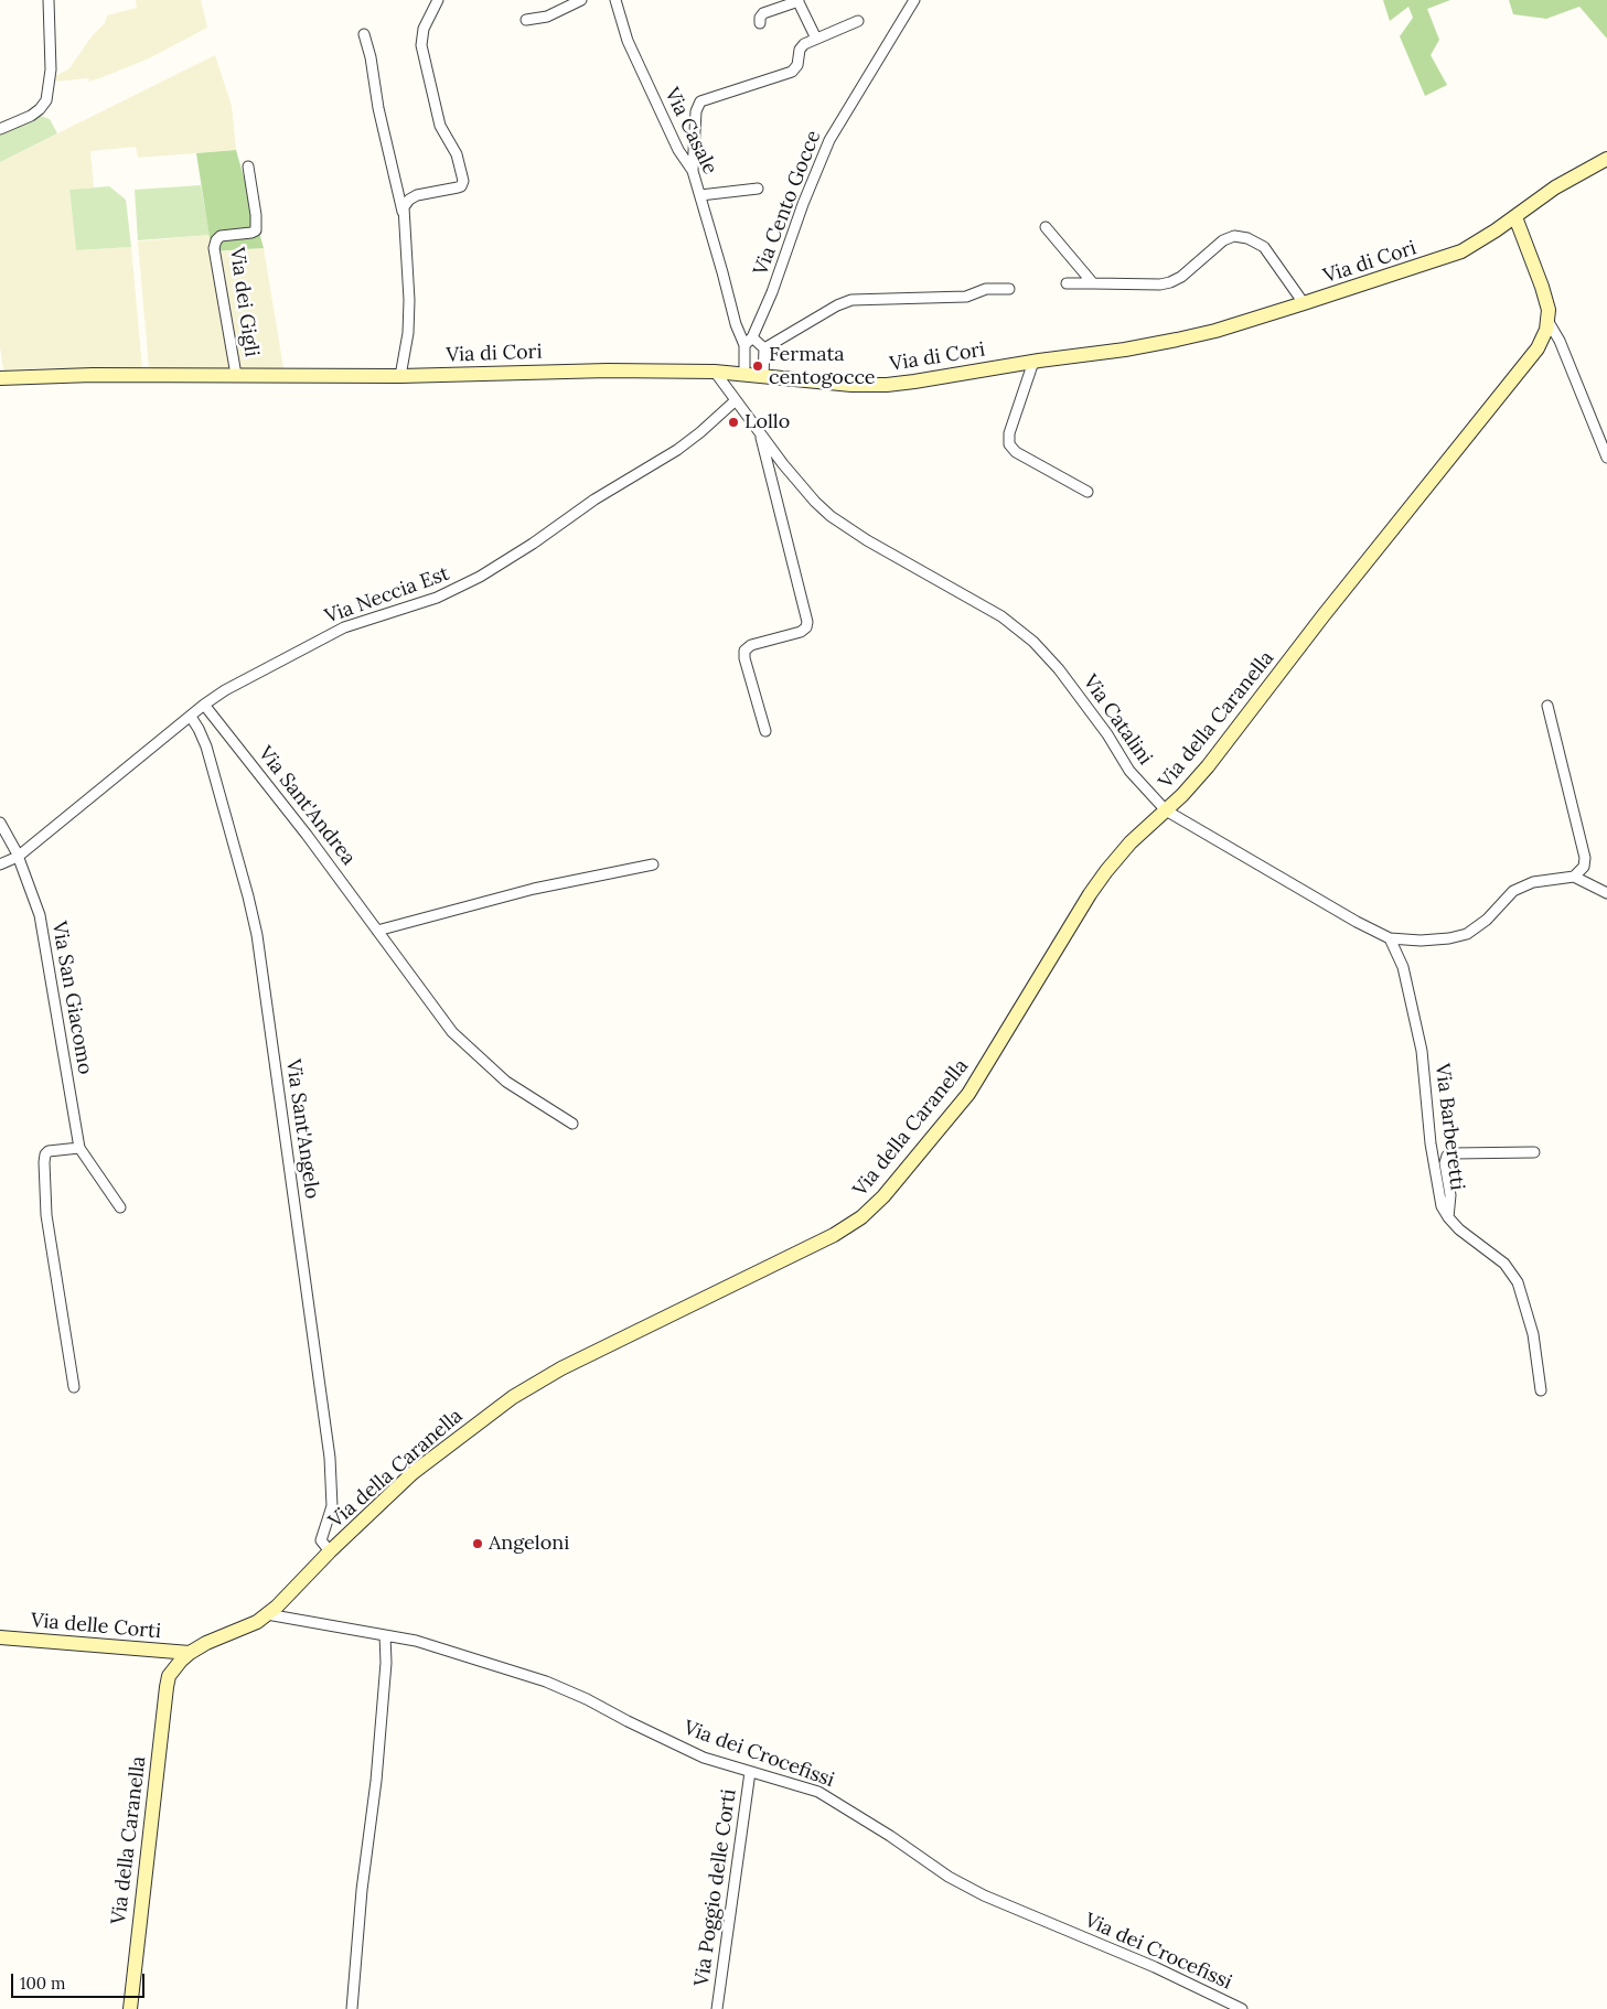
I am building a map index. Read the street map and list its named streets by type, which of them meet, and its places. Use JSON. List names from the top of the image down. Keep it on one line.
{"streets":{"main road":["Via di Cori","Via della Caranella","Via delle Corti"],"street":["Via Casale","Via Cento Gocce","Via dei Gigli","Via Neccia Est","Via Catalini","Via Sant'Andrea","Via San Giacomo","Via Barberetti","Via Sant'Angelo","Via dei Crocefissi","Via Poggio delle Corti"]},"crossings":[["Via Casale","Via di Cori"],["Via di Cori","Via dei Gigli"],["Via di Cori","Via Catalini"],["Via Neccia Est","Via Catalini"],["Via Neccia Est","Via Sant'Andrea"],["Via Neccia Est","Via San Giacomo"],["Via Neccia Est","Via Sant'Angelo"],["Via Catalini","Via della Caranella"],["Via Catalini","Via Barberetti"],["Via della Caranella","Via Sant'Angelo"],["Via della Caranella","Via delle Corti"],["Via della Caranella","Via dei Crocefissi"],["Via dei Crocefissi","Via Poggio delle Corti"]],"places":["Fermata centogocce","Lollo","Angeloni"],"scale_bar":"100 m"}
